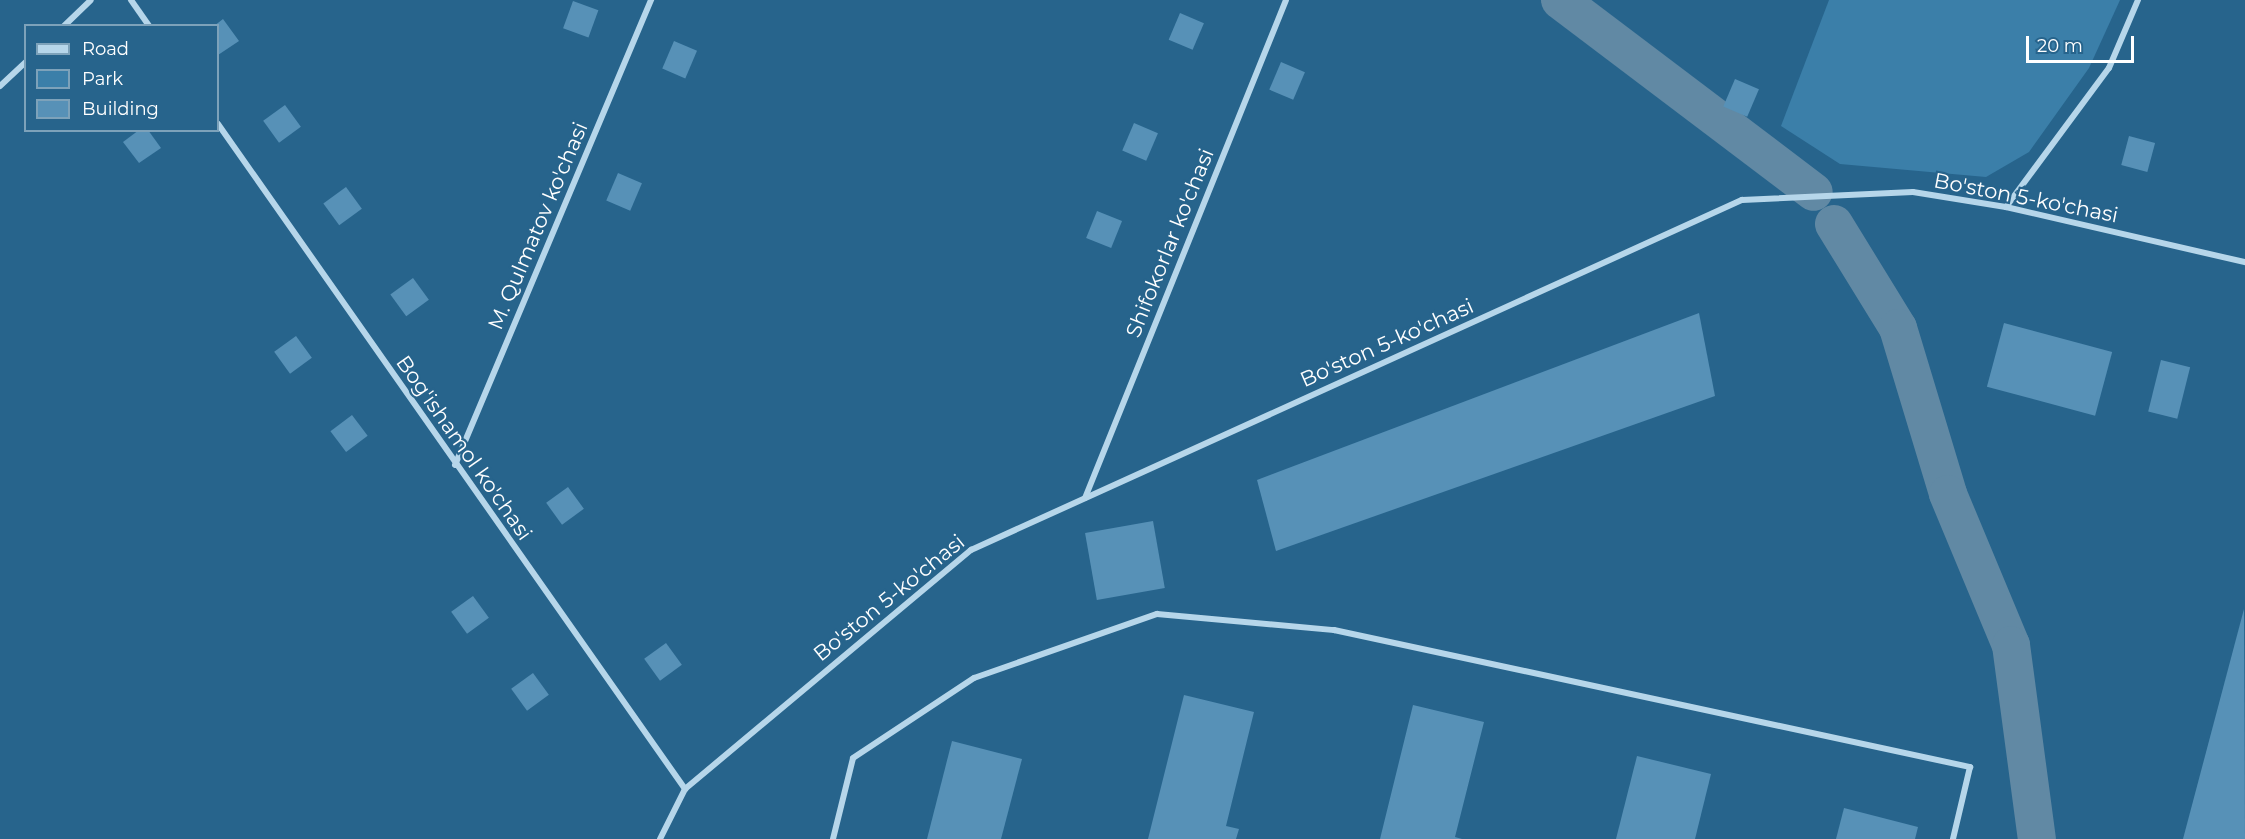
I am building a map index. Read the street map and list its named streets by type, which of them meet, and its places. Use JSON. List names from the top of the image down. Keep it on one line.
{"streets":{"street":["Bo'ston 5-ko'chasi","M. Qulmatov ko'chasi","Shifokorlar ko'chasi","Bog'ishamol ko'chasi"]},"crossings":[["Bo'ston 5-ko'chasi","Shifokorlar ko'chasi"],["Bo'ston 5-ko'chasi","Bog'ishamol ko'chasi"],["M. Qulmatov ko'chasi","Bog'ishamol ko'chasi"]],"legend":["Road","Park","Building"],"scale_bar":"20 m"}
